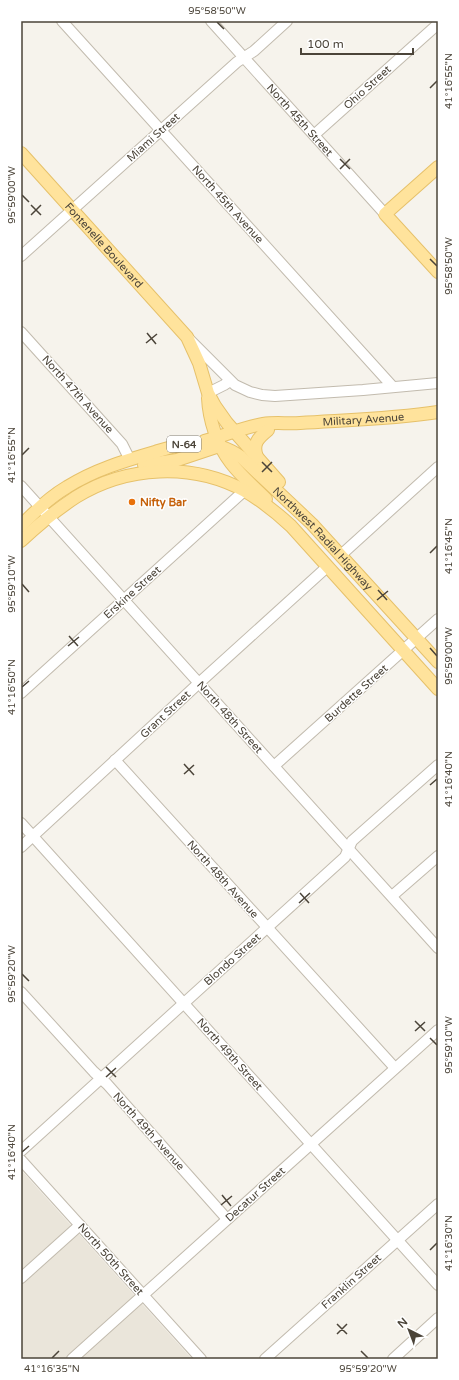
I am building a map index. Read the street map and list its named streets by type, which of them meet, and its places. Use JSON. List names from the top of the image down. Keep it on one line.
{"streets":{"main road":["North 45th Street","Fontenelle Boulevard","Military Avenue","N-64","Northwest Radial Highway"],"street":["Ohio Street","Miami Street","North 45th Avenue","North 47th Avenue","Erskine Street","Burdette Street","Grant Street","North 48th Street","North 48th Avenue","Blondo Street","North 49th Street","North 49th Avenue","Decatur Street","North 50th Street","Franklin Street"]},"crossings":[["Ohio Street","North 45th Street"],["North 45th Street","Miami Street"],["Miami Street","North 45th Avenue"],["Miami Street","Fontenelle Boulevard"],["North 45th Avenue","Fontenelle Boulevard"],["North 47th Avenue","Northwest Radial Highway"],["Military Avenue","Northwest Radial Highway"],["Northwest Radial Highway","Erskine Street"],["Northwest Radial Highway","Burdette Street"],["Northwest Radial Highway","Grant Street"],["Northwest Radial Highway","North 48th Street"],["Erskine Street","North 48th Street"],["Burdette Street","North 48th Street"],["Grant Street","North 48th Street"],["Grant Street","North 48th Avenue"],["Grant Street","North 49th Street"],["North 48th Street","Blondo Street"],["North 48th Avenue","Blondo Street"],["North 48th Avenue","Decatur Street"],["Blondo Street","North 49th Street"],["Blondo Street","North 49th Avenue"],["North 49th Street","Decatur Street"],["North 49th Street","Franklin Street"],["North 49th Avenue","Decatur Street"],["Decatur Street","North 50th Street"]],"places":["Nifty Bar"],"scale_bar":"100 m","north":"top left","coordinates":["95°58'50\"W","41°16'55\"N","95°59'00\"W","41°16'45\"N","95°59'10\"W","41°16'50\"N","41°16'40\"N","95°59'20\"W","41°16'30\"N","41°16'35\"N"]}
